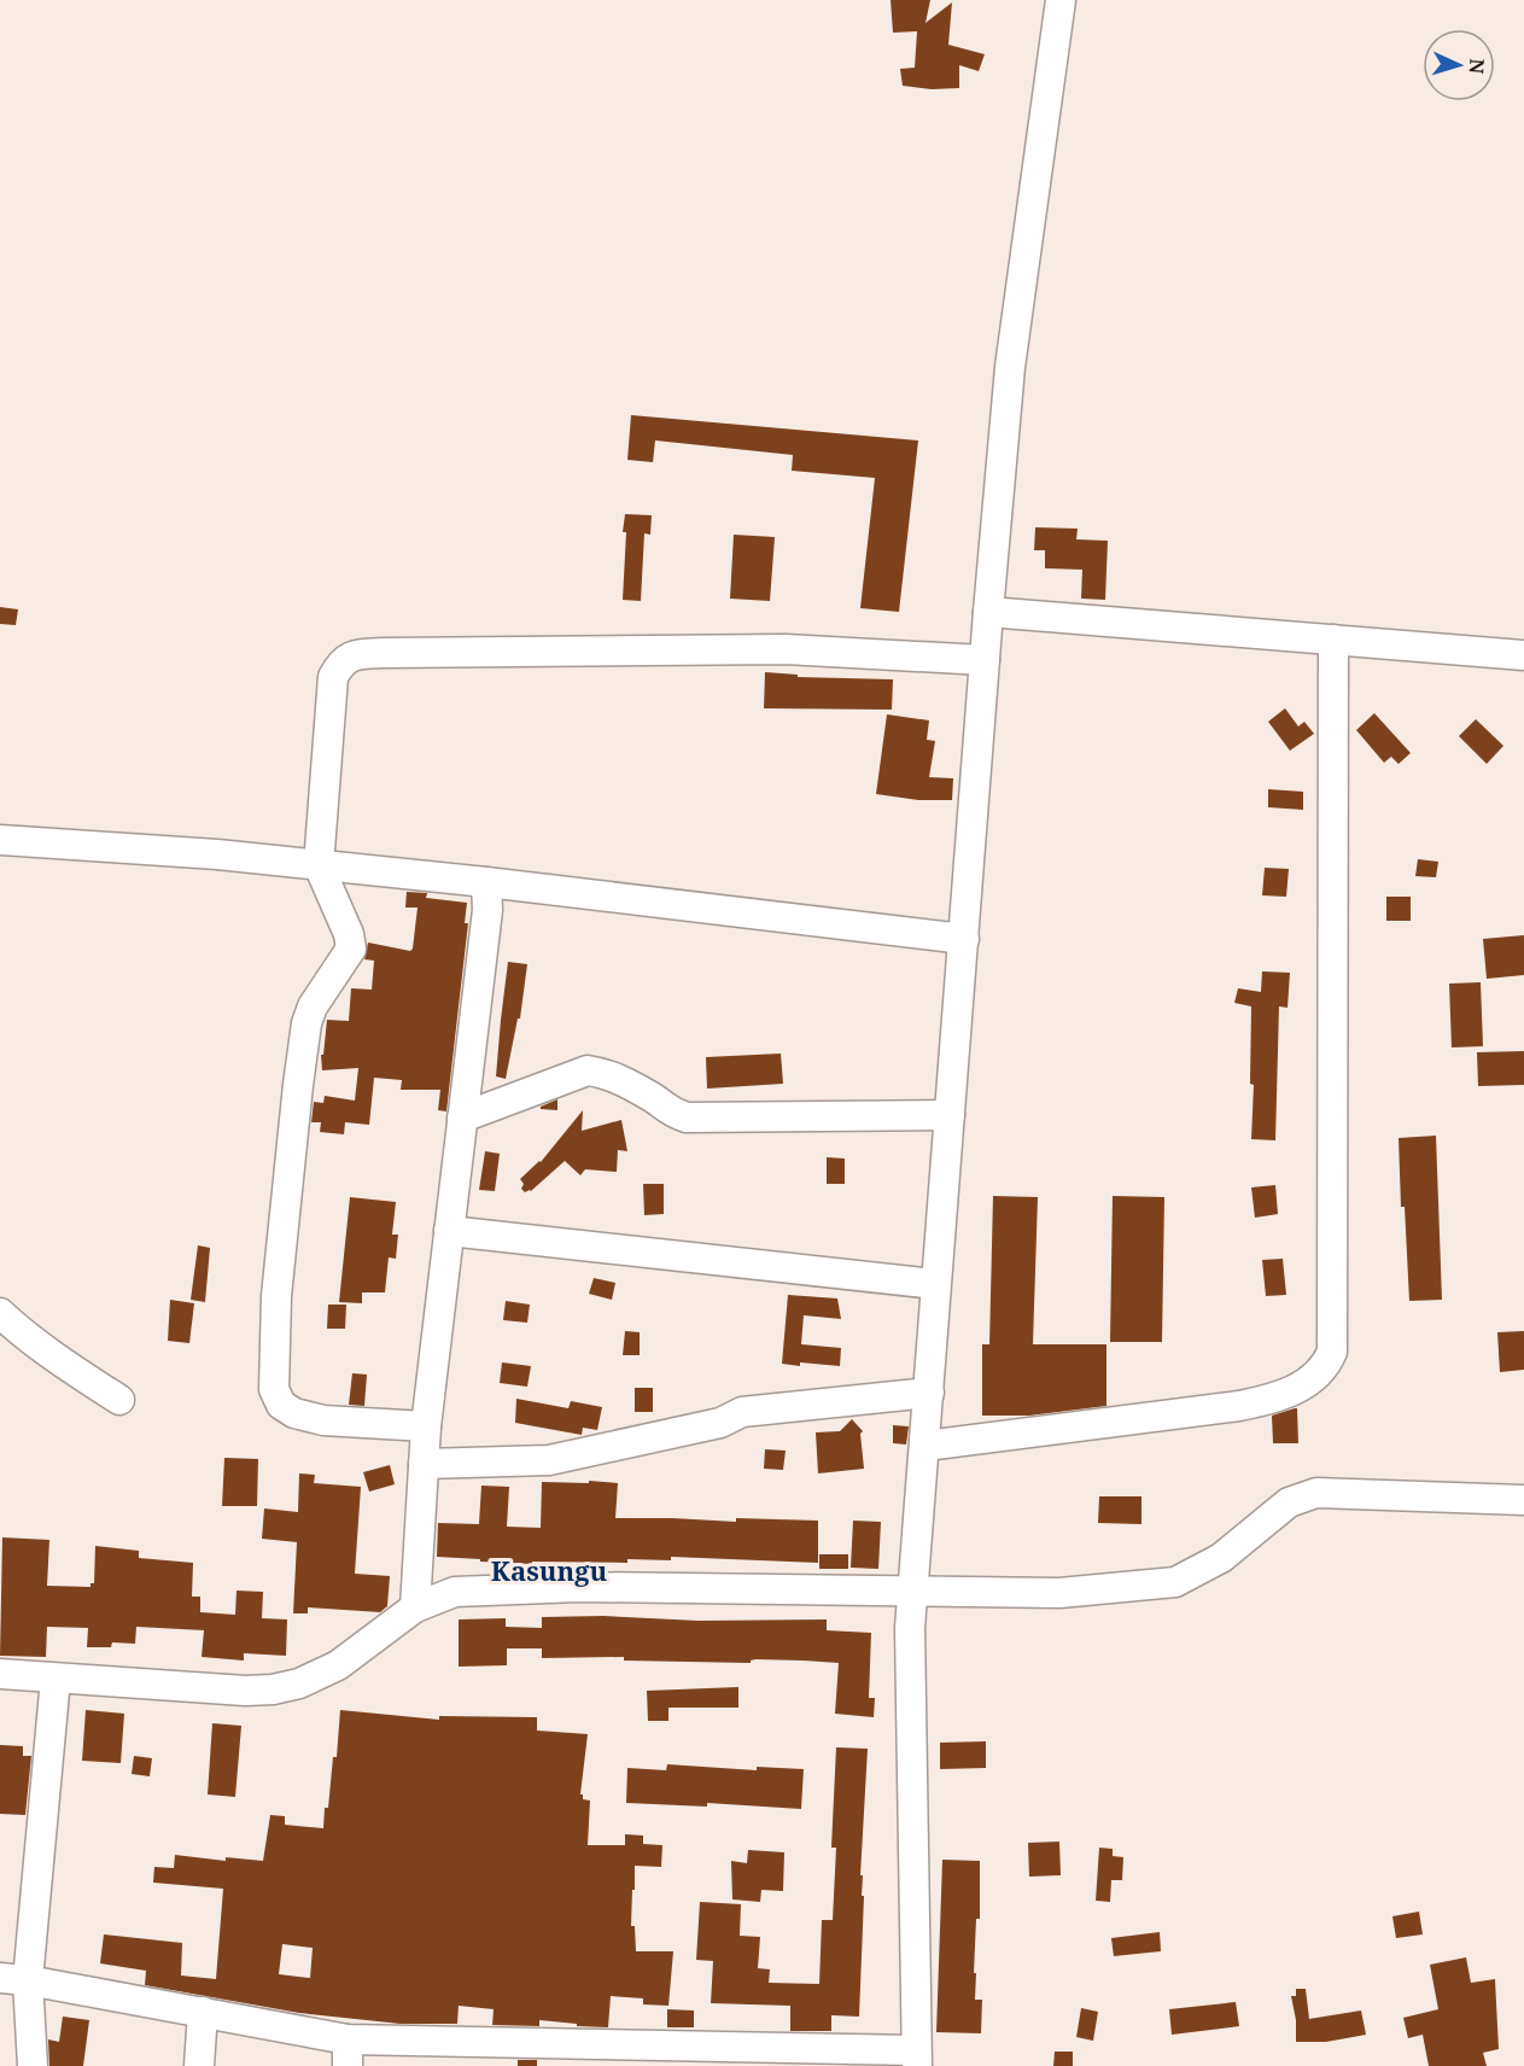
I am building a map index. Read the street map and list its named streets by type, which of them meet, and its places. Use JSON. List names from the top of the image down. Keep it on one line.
{"districts":["Kasungu"],"north":"right"}
